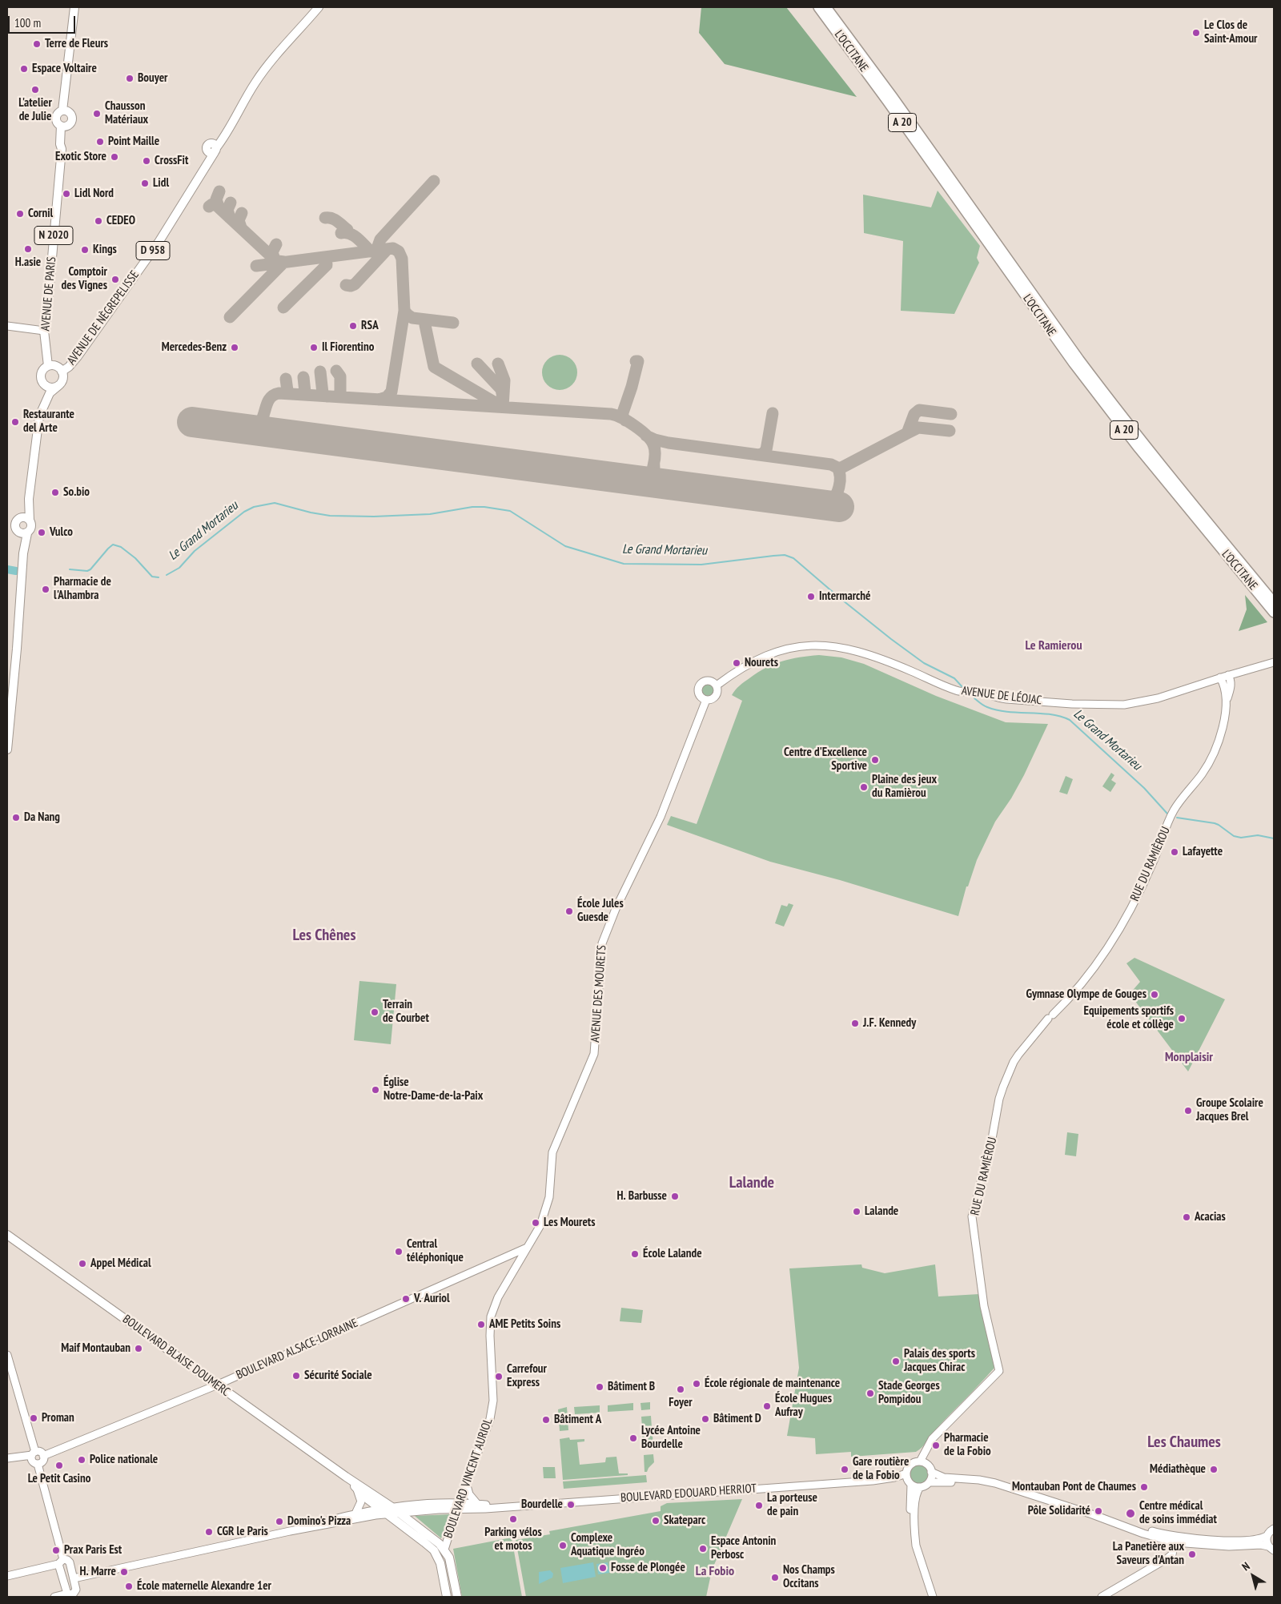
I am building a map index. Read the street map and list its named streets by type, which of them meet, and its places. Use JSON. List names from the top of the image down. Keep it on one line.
{"streets":{"highway":["L'OCCITANE","A 20"],"main road":["N 2020","D 958","AVENUE DE PARIS","AVENUE DE NÈGREPELISSE","AVENUE DE LÉOJAC","RUE DU RAMIÈROU","AVENUE DES MOURETS","BOULEVARD ALSACE-LORRAINE","BOULEVARD BLAISE DOUMERC","BOULEVARD VINCENT AURIOL","BOULEVARD EDOUARD HERRIOT"]},"crossings":[["AVENUE DE PARIS","AVENUE DE NÈGREPELISSE"],["AVENUE DE LÉOJAC","RUE DU RAMIÈROU"],["AVENUE DE LÉOJAC","AVENUE DES MOURETS"],["AVENUE DES MOURETS","BOULEVARD ALSACE-LORRAINE"],["AVENUE DES MOURETS","BOULEVARD VINCENT AURIOL"],["BOULEVARD ALSACE-LORRAINE","BOULEVARD BLAISE DOUMERC"],["BOULEVARD ALSACE-LORRAINE","BOULEVARD VINCENT AURIOL"],["BOULEVARD BLAISE DOUMERC","BOULEVARD VINCENT AURIOL"],["BOULEVARD VINCENT AURIOL","BOULEVARD EDOUARD HERRIOT"]],"districts":["Le Ramierou","Les Chênes","Monplaisir","Lalande","Les Chaumes","La Fobio"],"water":["Le Grand Mortarieu"],"places":["Le Clos de Saint-Amour","Terre de Fleurs","Espace Voltaire","Bouyer","L'atelier de Julie","Chausson Matériaux","Point Maille","Exotic Store","CrossFit","Lidl","Lidl Nord","Cornil","CEDEO","H.asie","Kings","Comptoir des Vignes","RSA","Mercedes-Benz","Il Fiorentino","Restaurante del Arte","So.bio","Vulco","Pharmacie de l'Alhambra","Intermarché","Nourets","Centre d'Excellence Sportive","Plaine des jeux du Ramièrou","Da Nang","Lafayette","École Jules Guesde","Gymnase Olympe de Gouges","Terrain de Courbet","Equipements sportifs école et collège","J.F. Kennedy","Église Notre-Dame-de-la-Paix","Groupe Scolaire Jacques Brel","H. Barbusse","Lalande","Acacias","Les Mourets","Central téléphonique","École Lalande","Appel Médical","V. Auriol","AME Petits Soins","Maif Montauban","Palais des sports Jacques Chirac","Sécurité Sociale","Carrefour Express","École régionale de maintenance","Bâtiment B","Foyer","Stade Georges Pompidou","École Hugues Aufray","Proman","Bâtiment D","Bâtiment A","Lycée Antoine Bourdelle","Pharmacie de la Fobio","Police nationale","Le Petit Casino","Gare routière de la Fobio","Médiathèque","Montauban Pont de Chaumes","Bourdelle","La porteuse de pain","Pôle Solidarité","Centre médical de soins immédiat","Parking vélos et motos","Skateparc","Domino's Pizza","CGR le Paris","Complexe Aquatique Ingréo","Espace Antonin Perbosc","Prax Paris Est","La Panetière aux Saveurs d'Antan","Fosse de Plongée","H. Marre","Nos Champs Occitans","École maternelle Alexandre 1er"],"scale_bar":"100 m","north":"top left"}
